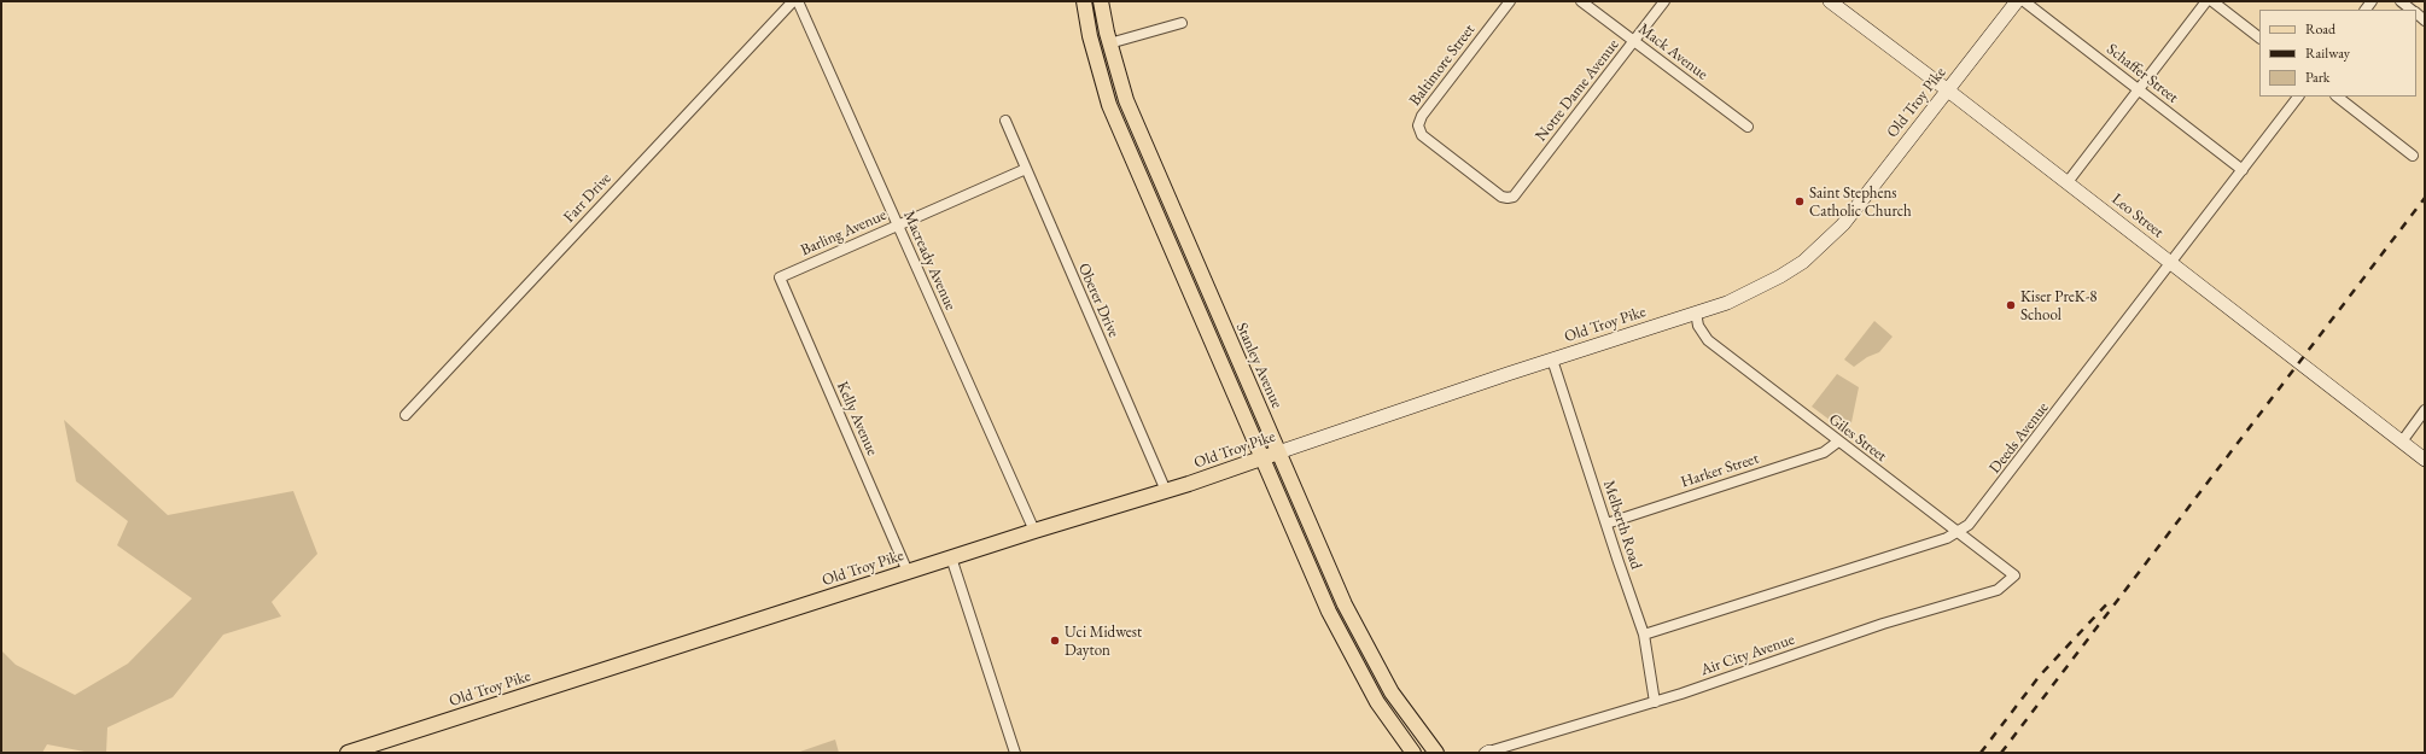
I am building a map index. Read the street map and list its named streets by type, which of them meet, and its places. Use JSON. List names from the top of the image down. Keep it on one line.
{"streets":{"main road":["Old Troy Pike","Leo Street","Stanley Avenue"],"street":["Mack Avenue","Baltimore Street","Schaffer Street","Notre Dame Avenue","Farr Drive","Barling Avenue","Macready Avenue","Oberer Drive","Kelly Avenue","Giles Street","Deeds Avenue","Harker Street","Melberth Road","Air City Avenue"]},"crossings":[["Mack Avenue","Notre Dame Avenue"],["Baltimore Street","Notre Dame Avenue"],["Schaffer Street","Deeds Avenue"],["Old Troy Pike","Leo Street"],["Old Troy Pike","Macready Avenue"],["Old Troy Pike","Oberer Drive"],["Old Troy Pike","Stanley Avenue"],["Old Troy Pike","Kelly Avenue"],["Old Troy Pike","Giles Street"],["Old Troy Pike","Melberth Road"],["Leo Street","Deeds Avenue"],["Barling Avenue","Macready Avenue"],["Barling Avenue","Oberer Drive"],["Barling Avenue","Kelly Avenue"],["Giles Street","Deeds Avenue"],["Giles Street","Harker Street"],["Giles Street","Air City Avenue"],["Deeds Avenue","Melberth Road"],["Harker Street","Melberth Road"],["Melberth Road","Air City Avenue"]],"places":["Saint Stephens Catholic Church","Kiser PreK-8 School","Uci Midwest Dayton"],"legend":["Road","Railway","Park"]}
